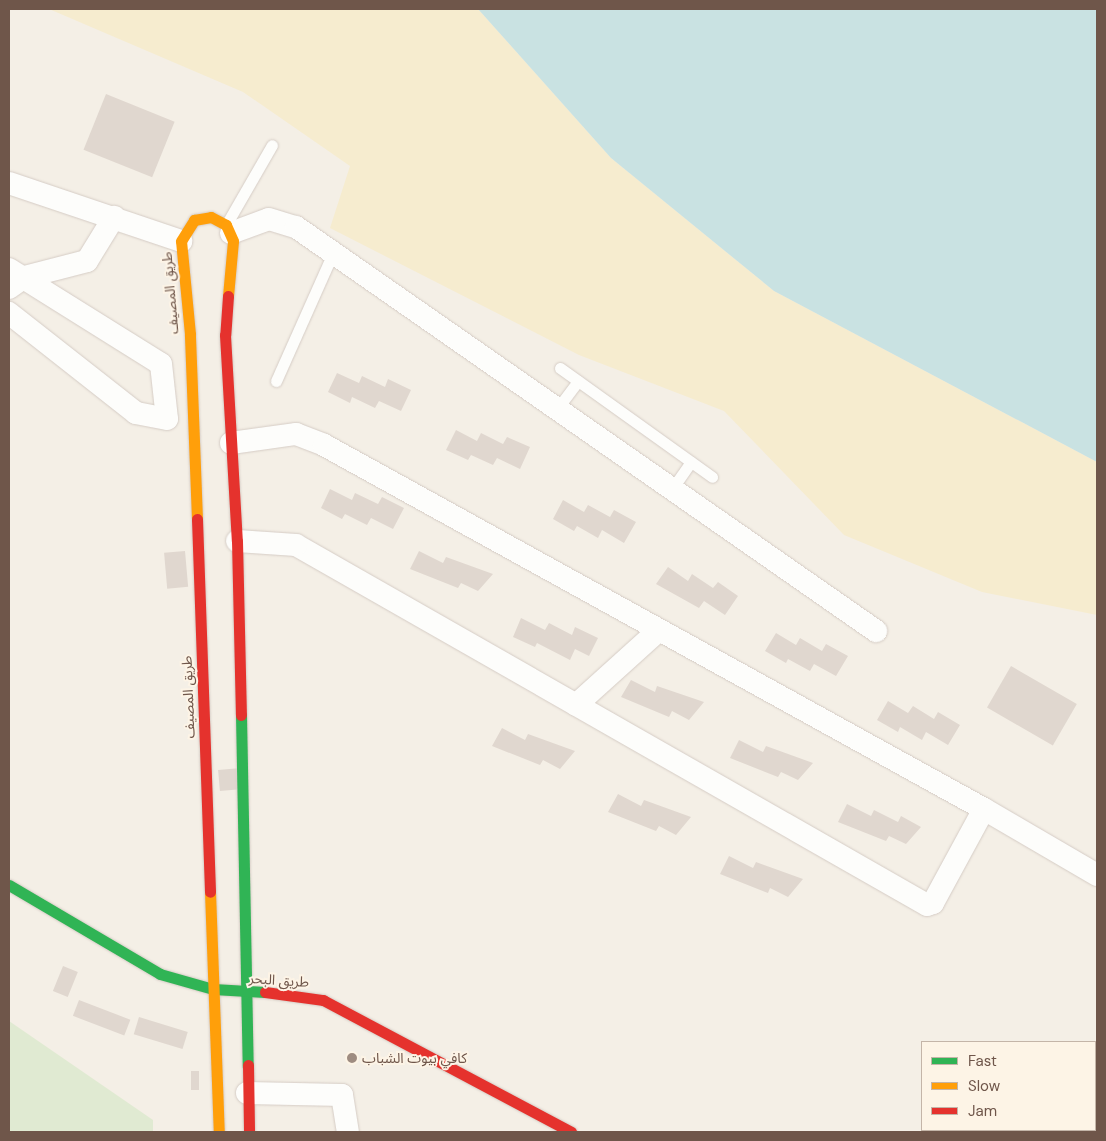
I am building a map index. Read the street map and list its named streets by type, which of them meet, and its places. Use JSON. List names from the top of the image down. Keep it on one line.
{"streets":{"main road":["طريق المصيف","طريق البحر"]},"crossings":[["طريق المصيف","طريق البحر"]],"places":["كافي بيوت الشباب"],"legend":["Fast","Slow","Jam"]}
